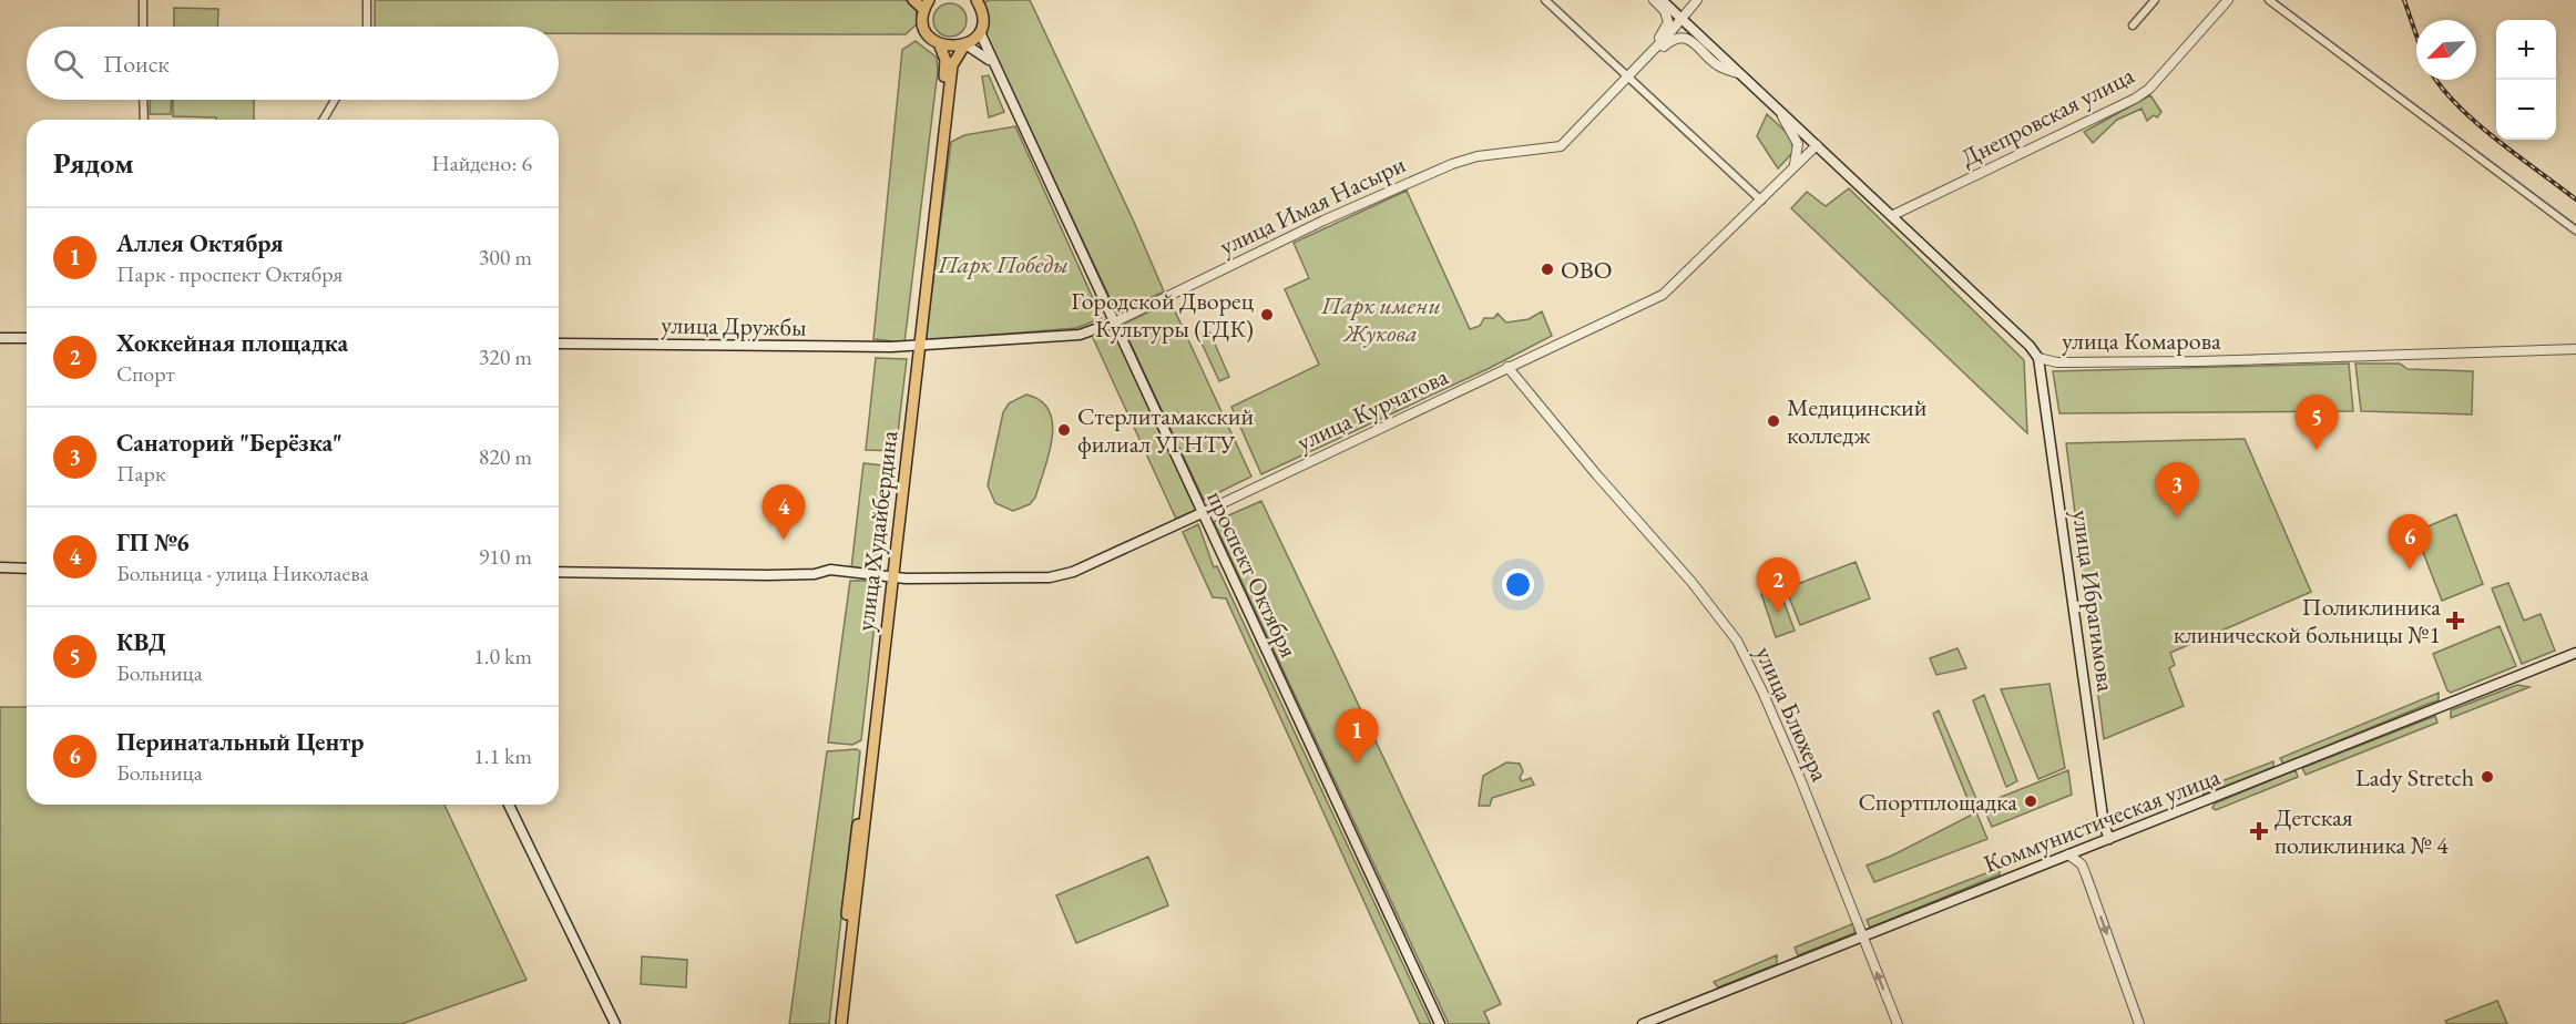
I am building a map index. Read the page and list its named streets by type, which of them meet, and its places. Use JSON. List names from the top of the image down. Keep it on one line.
{"streets":{"main road":["улица Имая Насыри","улица Дружбы","улица Комарова","улица Курчатова","улица Худайбердина","проспект Октября","улица Ибрагимова","Коммунистическая улица"],"street":["Днепровская улица","улица Блюхера"]},"crossings":[["Днепровская улица","улица Комарова"],["улица Имая Насыри","улица Дружбы"],["улица Имая Насыри","улица Комарова"],["улица Имая Насыри","улица Худайбердина"],["улица Имая Насыри","проспект Октября"],["улица Дружбы","улица Худайбердина"],["улица Комарова","улица Курчатова"],["улица Комарова","улица Ибрагимова"],["улица Курчатова","улица Худайбердина"],["улица Курчатова","проспект Октября"],["улица Курчатова","улица Блюхера"],["улица Ибрагимова","Коммунистическая улица"],["улица Блюхера","Коммунистическая улица"]],"parks":["Парк Победы","Парк имени Жукова"],"places":{"other":["ОВО","Городской Дворец Культуры (ГДК)","Медицинский колледж","Стерлитамакский филиал УГНТУ","Lady Stretch","Спортплощадка"],"health":["Поликлиника клинической больницы №1","Детская поликлиника № 4"]},"north":"bottom left","page":{"map_buttons":["+","−"],"search":"Поиск","heading":["Рядом","Найдено: 6"],"list":[{"mark":"1","name":"Аллея Октября","note":"Парк · проспект Октября","value":"300 m"},{"mark":"2","name":"Хоккейная площадка","note":"Спорт","value":"320 m"},{"mark":"3","name":"Санаторий \"Берёзка\"","note":"Парк","value":"820 m"},{"mark":"4","name":"ГП №6","note":"Больница · улица Николаева","value":"910 m"},{"mark":"5","name":"КВД","note":"Больница","value":"1.0 km"},{"mark":"6","name":"Перинатальный Центр","note":"Больница","value":"1.1 km"}],"pins":["5","3","4","6","2","1"]}}
